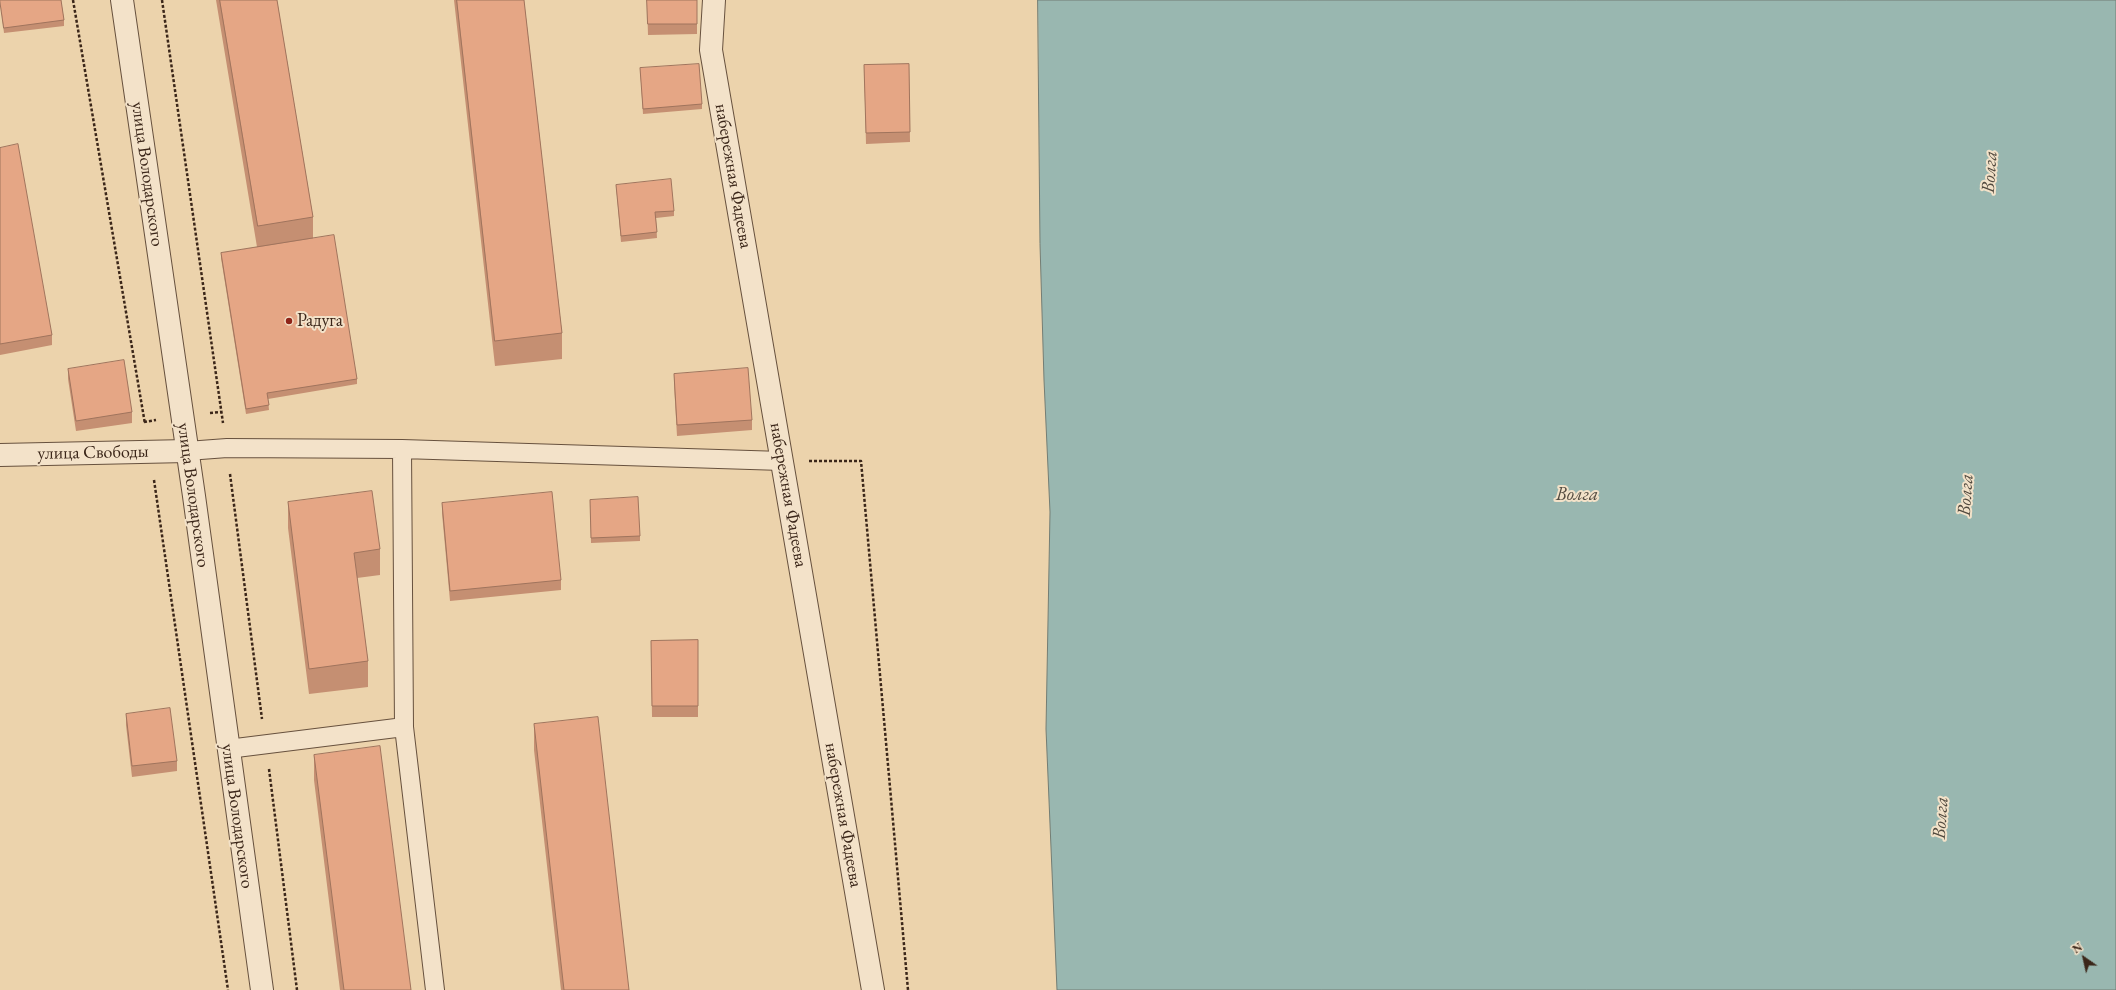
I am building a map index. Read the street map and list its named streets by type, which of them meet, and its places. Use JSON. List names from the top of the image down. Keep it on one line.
{"streets":{"street":["улица Володарского","набережная Фадеева","улица Свободы"]},"crossings":[["улица Володарского","улица Свободы"]],"water":["Волга"],"places":["Радуга"],"north":"top left"}
